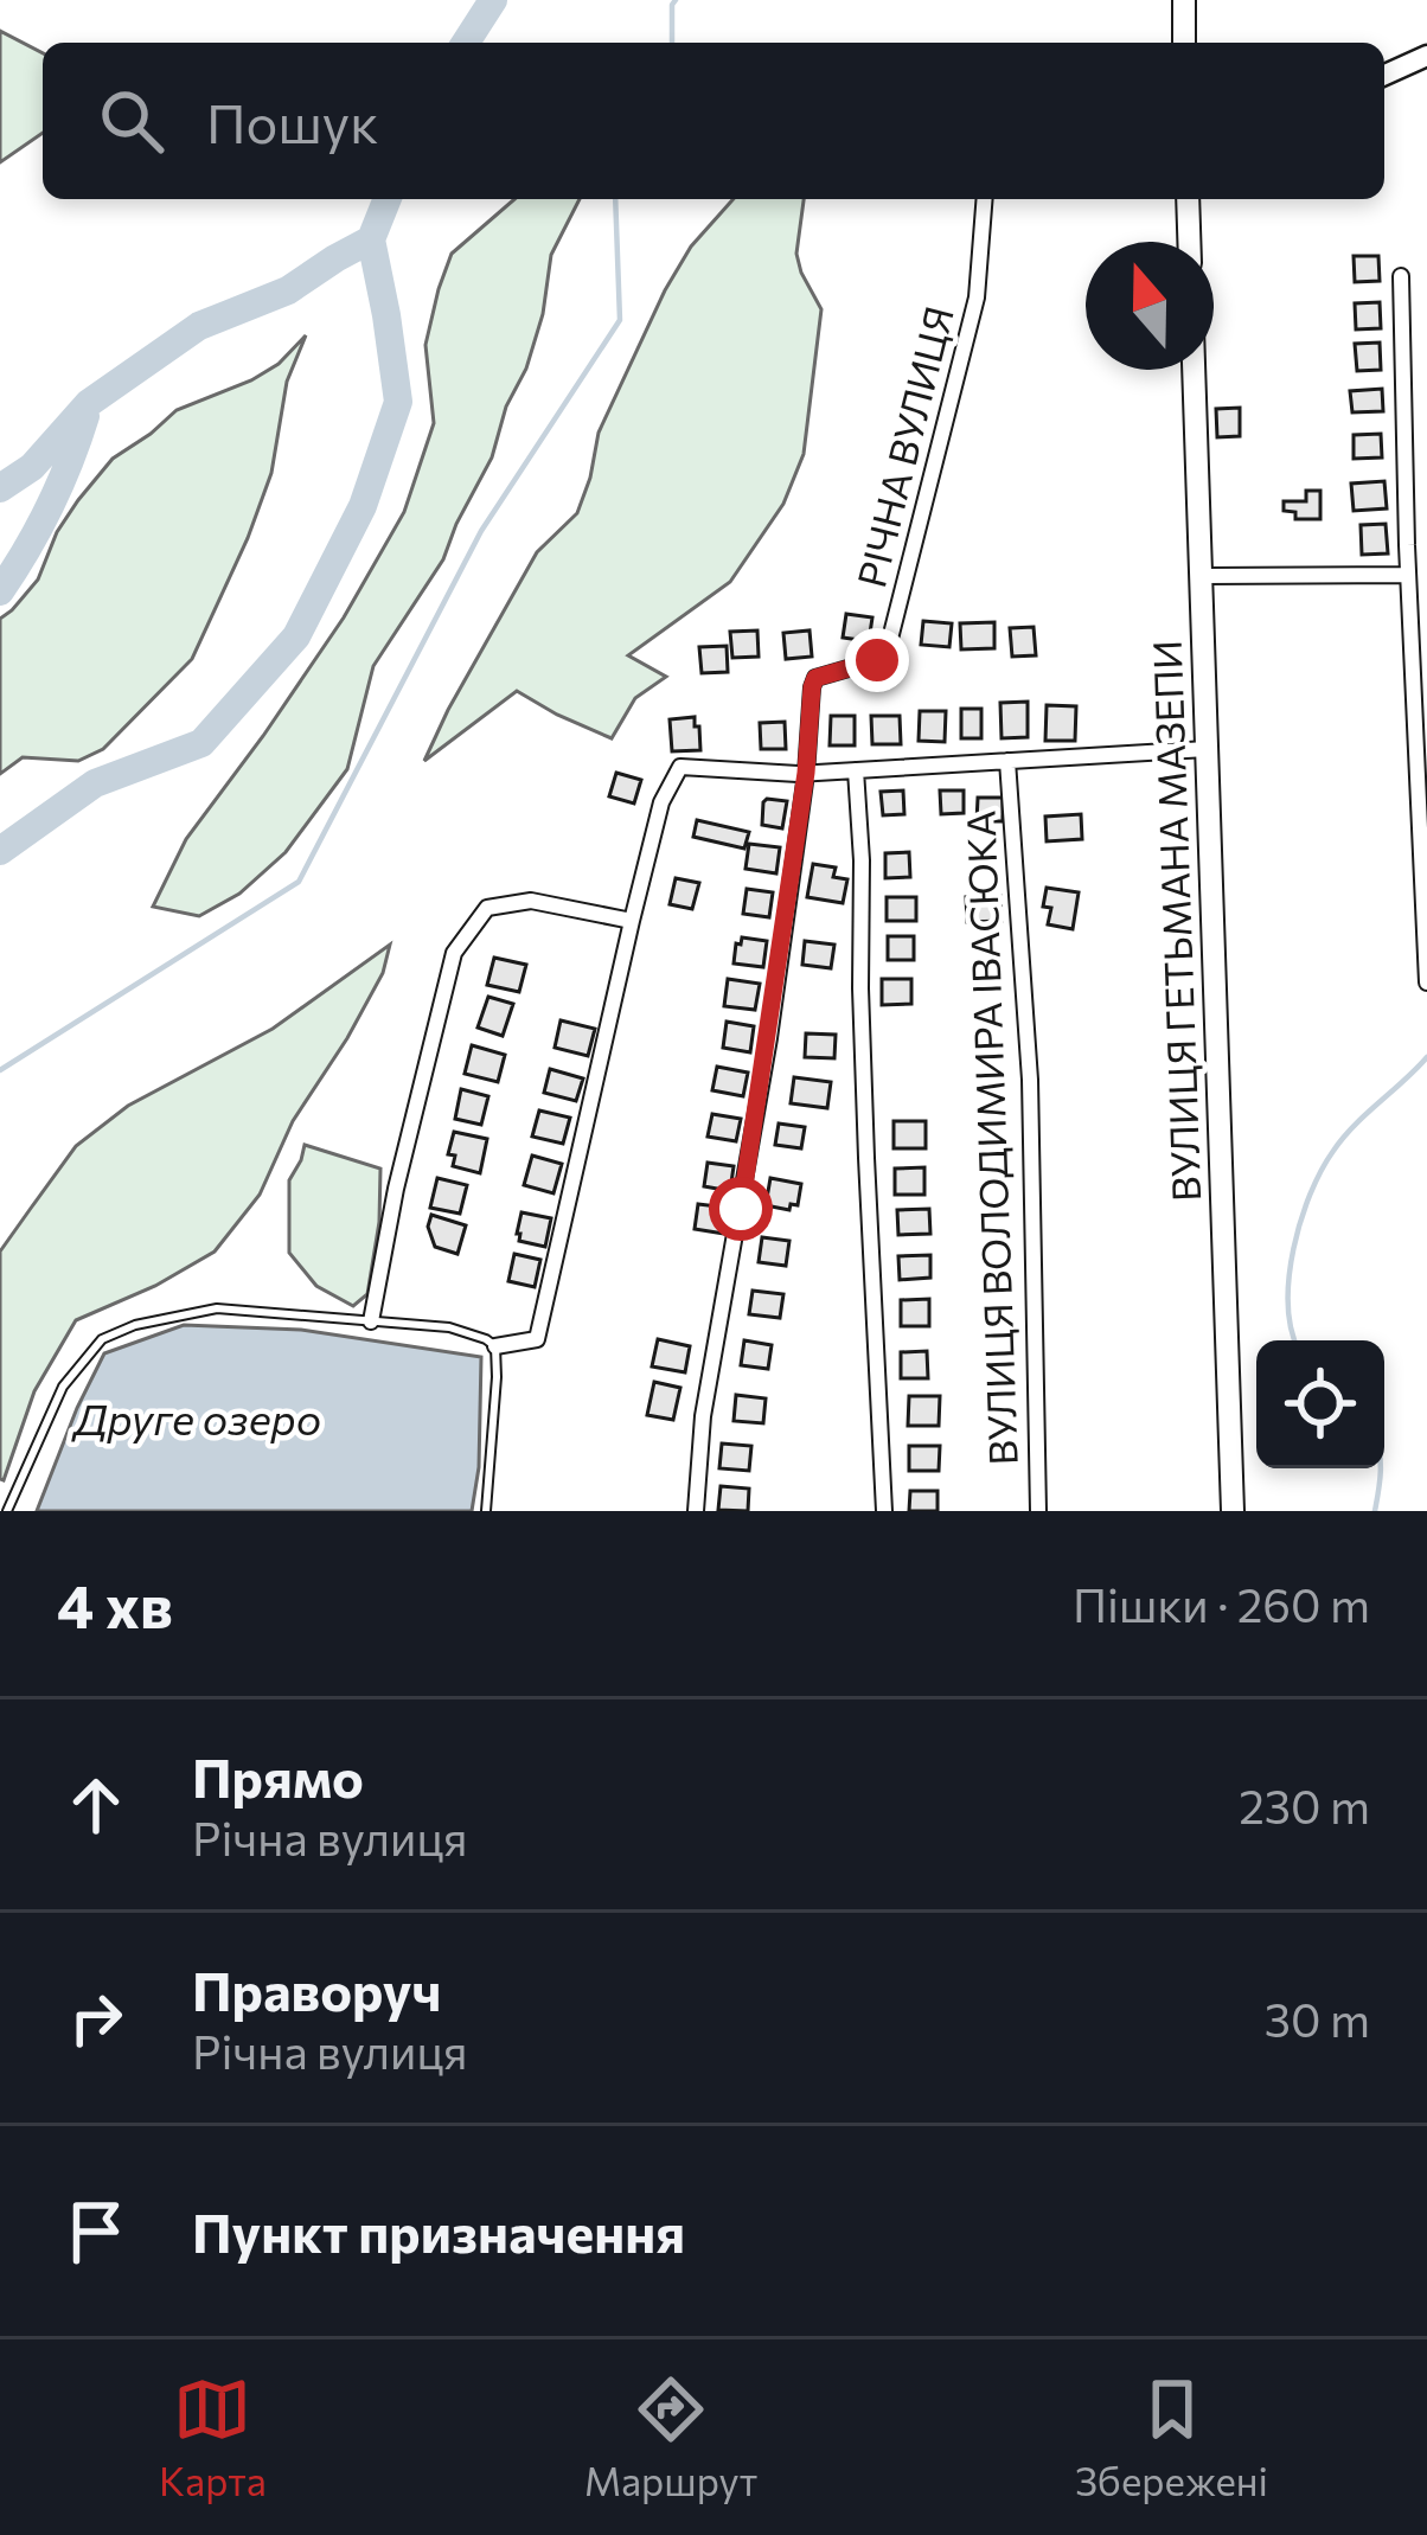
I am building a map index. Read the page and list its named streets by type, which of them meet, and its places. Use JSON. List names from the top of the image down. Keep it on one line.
{"streets":{"main road":["ВУЛИЦЯ ГЕТЬМАНА МАЗЕПИ"],"street":["РІЧНА ВУЛИЦЯ","ВУЛИЦЯ ВОЛОДИМИРА ІВАСЮКА"]},"water":["Друге озеро"],"north":"top","page":{"search":"Пошук","heading":["4 хв","Пішки · 260 m"],"list":[["Прямо","Річна вулиця","230 m"],["Праворуч","Річна вулиця","30 m"],"Пункт призначення"],"nav":["Карта","Маршрут","Збережені"]}}
